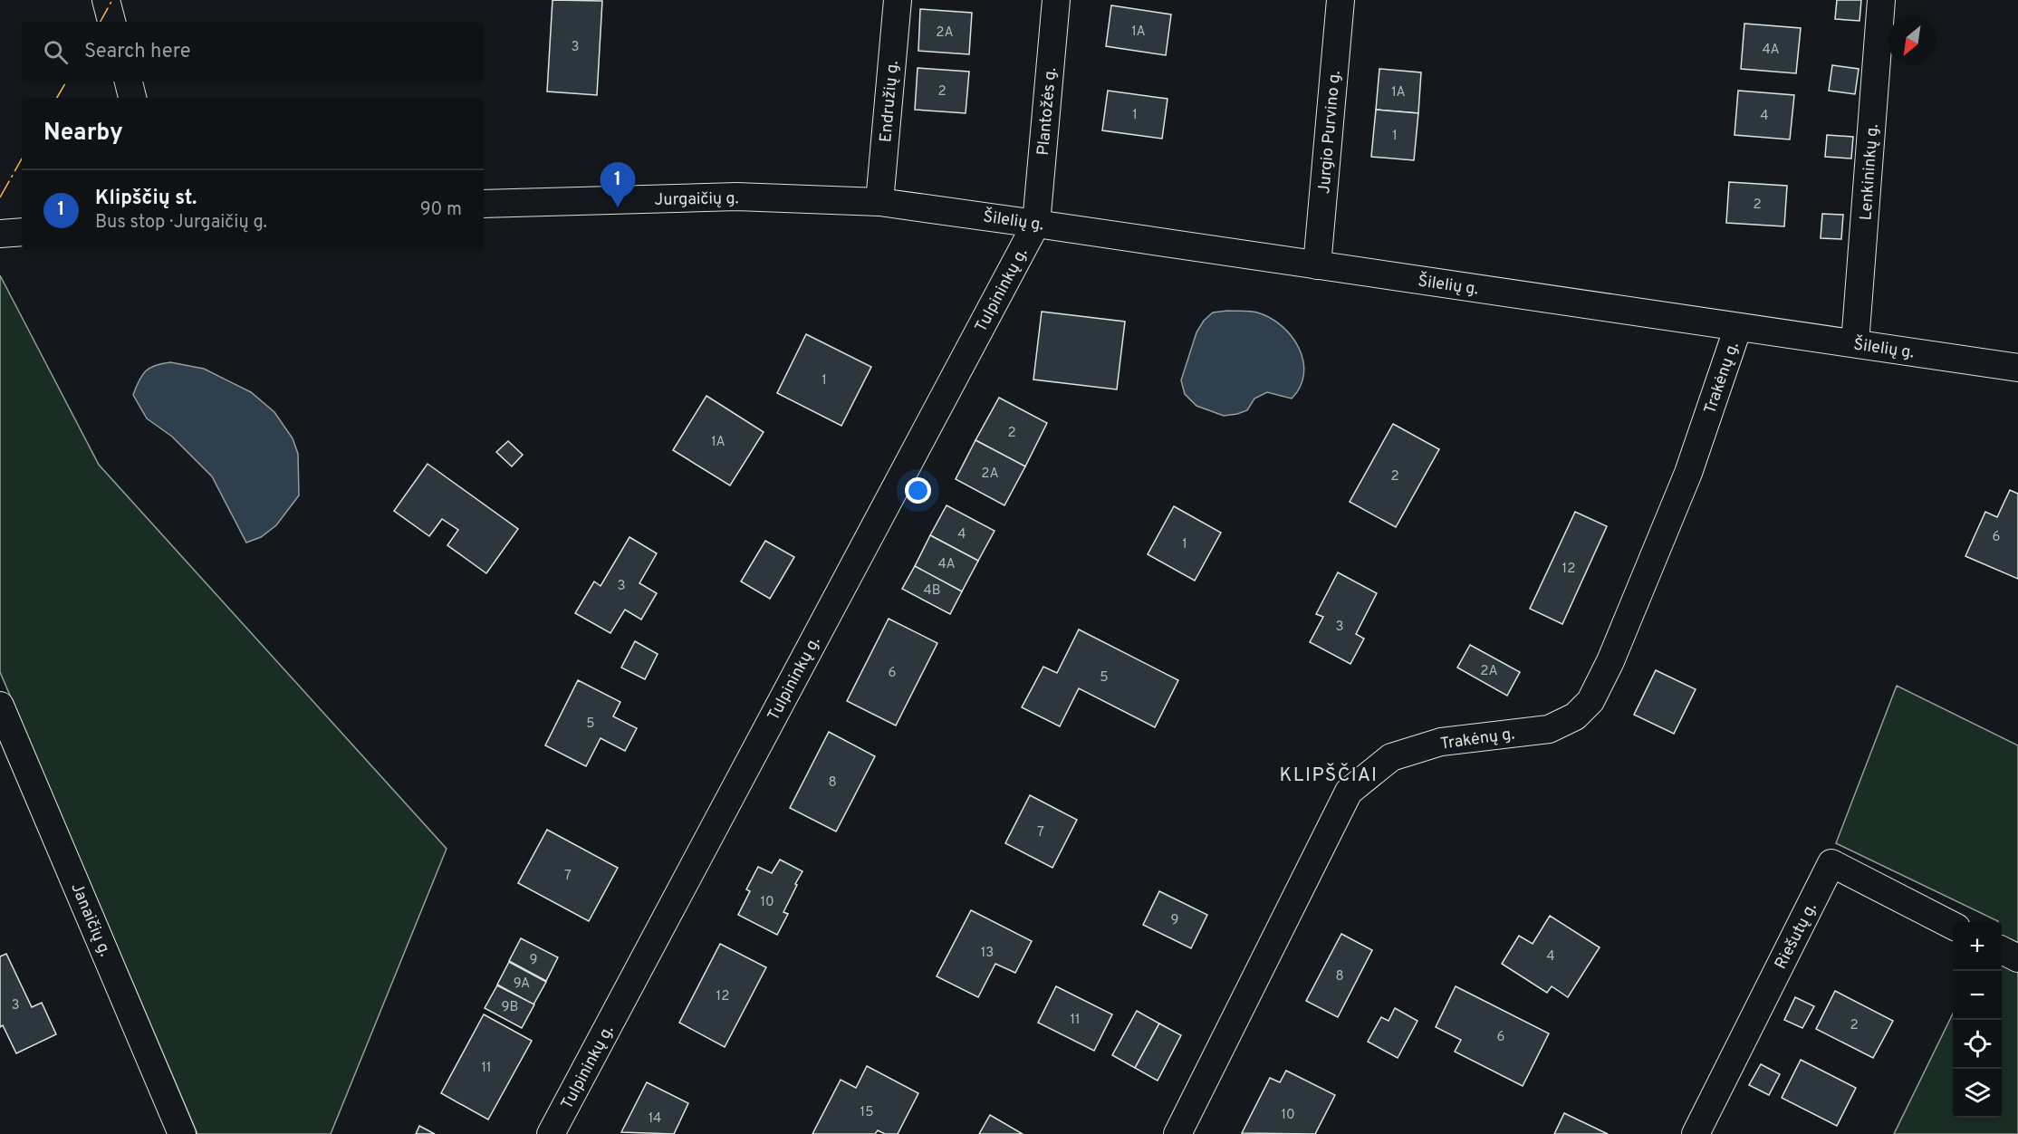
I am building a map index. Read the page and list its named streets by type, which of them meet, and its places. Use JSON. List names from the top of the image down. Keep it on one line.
{"streets":{"street":["Endružių g.","Plantožės g.","Jurgio Purvino g.","Lenkininkų g.","Jurgaičių g.","Šilelių g.","Tulpininkų g.","Trakėnų g.","Janaičių g.","Riešutų g."]},"crossings":[["Endružių g.","Jurgaičių g."],["Endružių g.","Šilelių g."],["Plantožės g.","Šilelių g."],["Plantožės g.","Tulpininkų g."],["Jurgio Purvino g.","Šilelių g."],["Lenkininkų g.","Šilelių g."],["Jurgaičių g.","Šilelių g."],["Šilelių g.","Tulpininkų g."],["Šilelių g.","Trakėnų g."]],"districts":["KLIPŠČIAI"],"house_numbers":["1A","2A","3","4A","2","1A","1","4","1","2","1","2","1A","2A","2","4","6","1","4A","12","3","4B","3","2A","6","5","5","8","7","7","10","9","13","4","9","8","9A","12","3","9B","11","2","6","11","15","10","14"],"north":"bottom left","page":{"search":"Search here","heading":"Nearby","pins":"1","list":[{"mark":"1","name":"Klipščių st.","note":"Bus stop · Jurgaičių g.","value":"90 m"}],"map_buttons":["+","−"]}}
